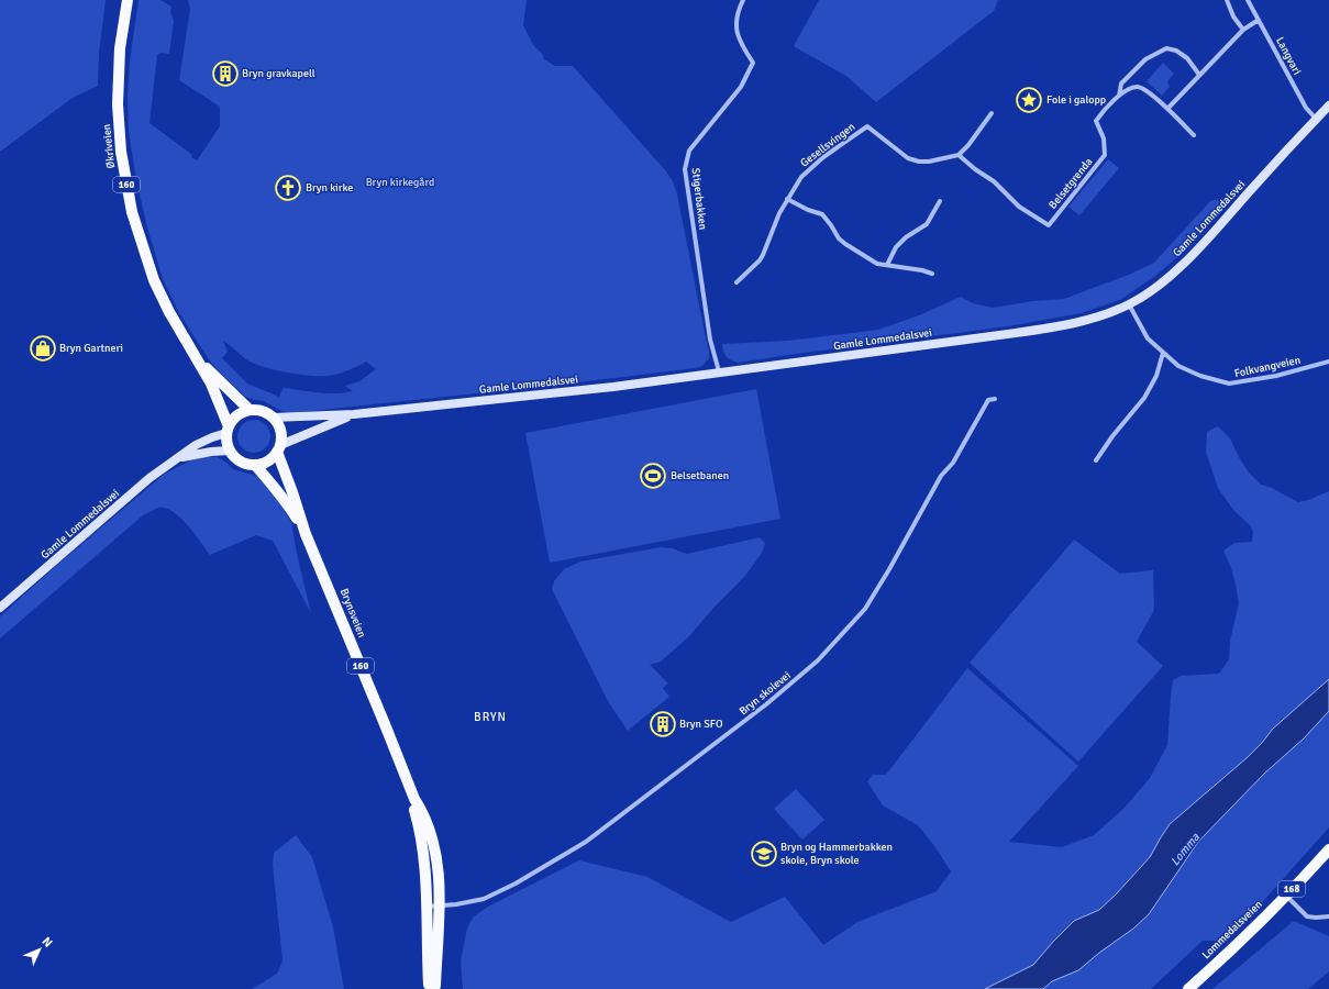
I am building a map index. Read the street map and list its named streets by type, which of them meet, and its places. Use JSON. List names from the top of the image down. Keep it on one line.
{"streets":{"main road":["Økriveien","160","Brynsveien","168","Lommedalsveien"],"street":["Langvari","Gesellsvingen","Belsetgrenda","Stigerbakken","Gamle Lommedalsvei","Folkvangveien","Bryn skolevei"]},"crossings":[["Langvari","Gamle Lommedalsvei"],["Gesellsvingen","Belsetgrenda"],["Økriveien","160"],["Økriveien","Gamle Lommedalsvei"],["Økriveien","Brynsveien"],["160","Gamle Lommedalsvei"],["160","Brynsveien"],["Stigerbakken","Gamle Lommedalsvei"],["Gamle Lommedalsvei","Folkvangveien"],["Gamle Lommedalsvei","Brynsveien"],["Brynsveien","Bryn skolevei"]],"districts":["BRYN"],"water":["Lomma"],"parks":["Bryn kirkegård"],"places":{"building":["Bryn gravkapell","Bryn SFO"],"place":["Fole i galopp"],"church":["Bryn kirke"],"shop":["Bryn Gartneri"],"sports":["Belsetbanen"],"school or university":["Bryn og Hammerbakken skole, Bryn skole"]},"north":"top right"}
